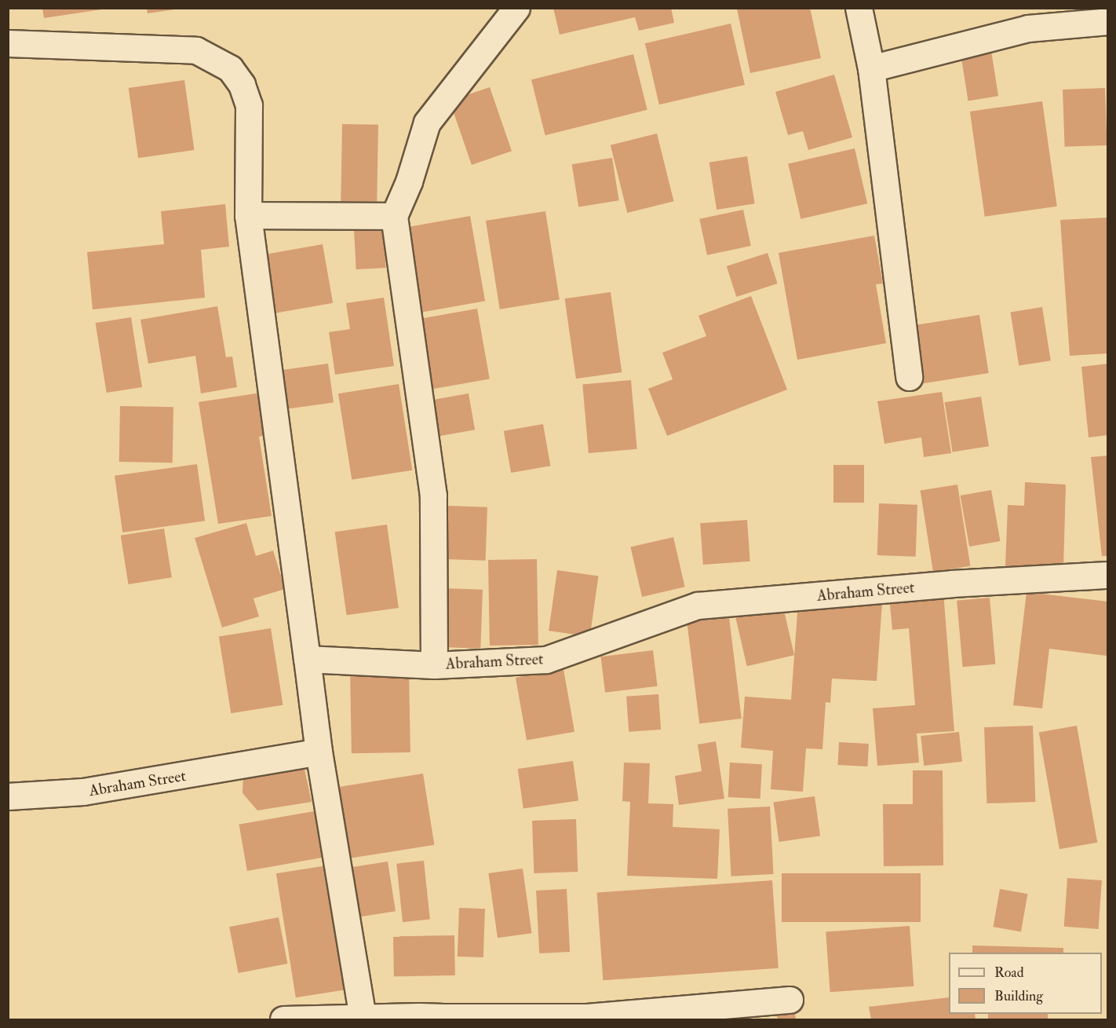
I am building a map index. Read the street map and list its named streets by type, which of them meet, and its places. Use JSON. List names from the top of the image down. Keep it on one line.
{"streets":{"street":["Abraham Street"]},"legend":["Road","Building"]}
